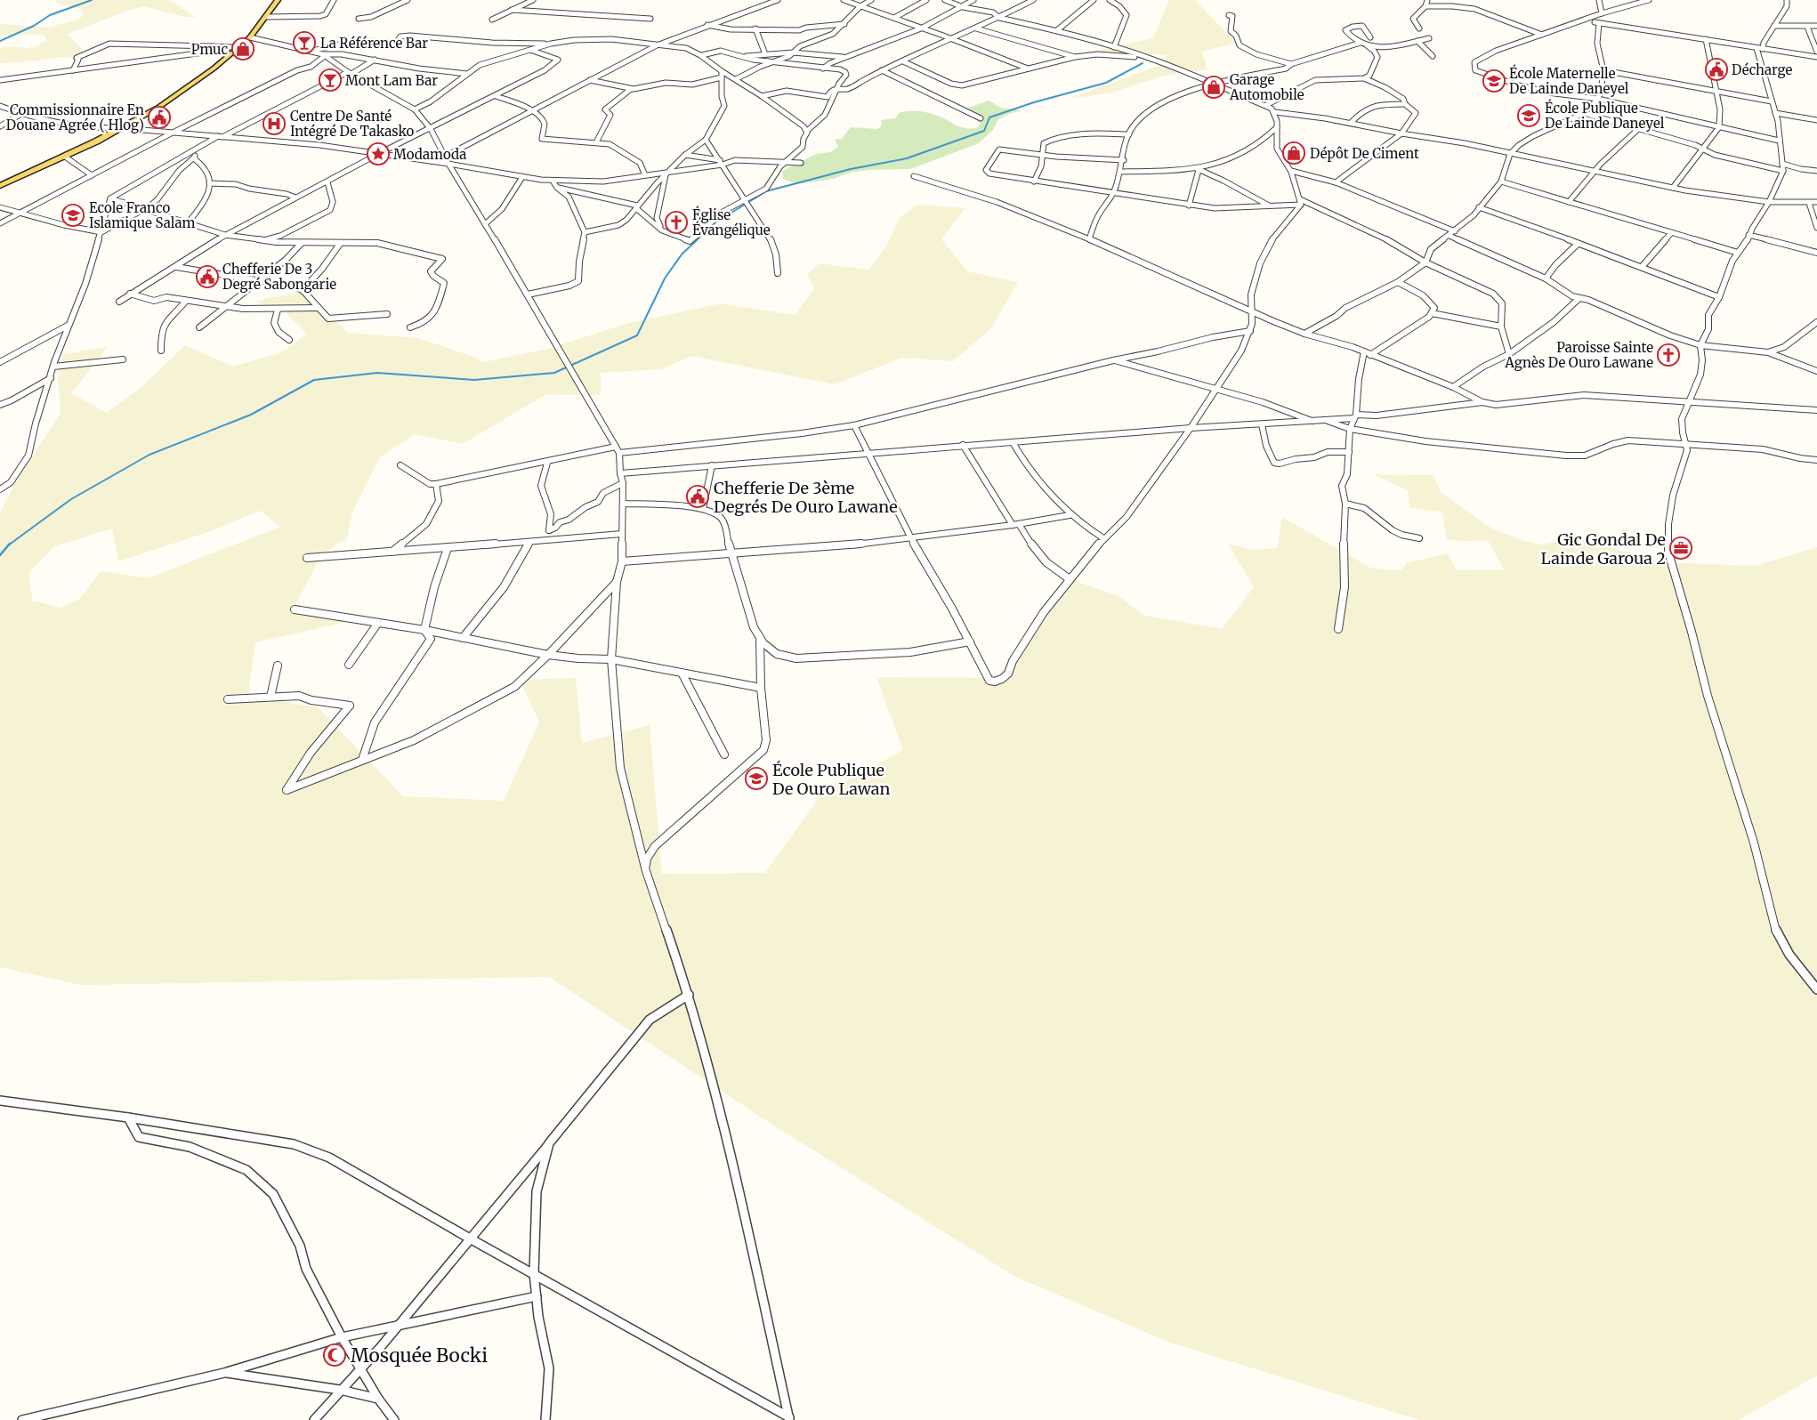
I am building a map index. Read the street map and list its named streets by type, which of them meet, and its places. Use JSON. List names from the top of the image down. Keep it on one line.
{"places":{"bar":["La Référence Bar","Mont Lam Bar"],"shop":["Pmuc","Garage Automobile","Dépôt De Ciment"],"public building":["Décharge","Commissionnaire En Douane Agrée ( Hlog)","Chefferie De 3 Degré Sabongarie","Chefferie De 3ème Degrés De Ouro Lawane"],"school or university":["École Maternelle De Lainde Daneyel","École Publique De Lainde Daneyel","Ecole Franco Islamique Salam","École Publique De Ouro Lawan"],"hospital":["Centre De Santé Intégré De Takasko"],"place":["Modamoda"],"church":["Église Évangélique","Paroisse Sainte Agnès De Ouro Lawane"],"office":["Gic Gondal De Lainde Garoua 2"],"mosque":["Mosquée Bocki"]}}
